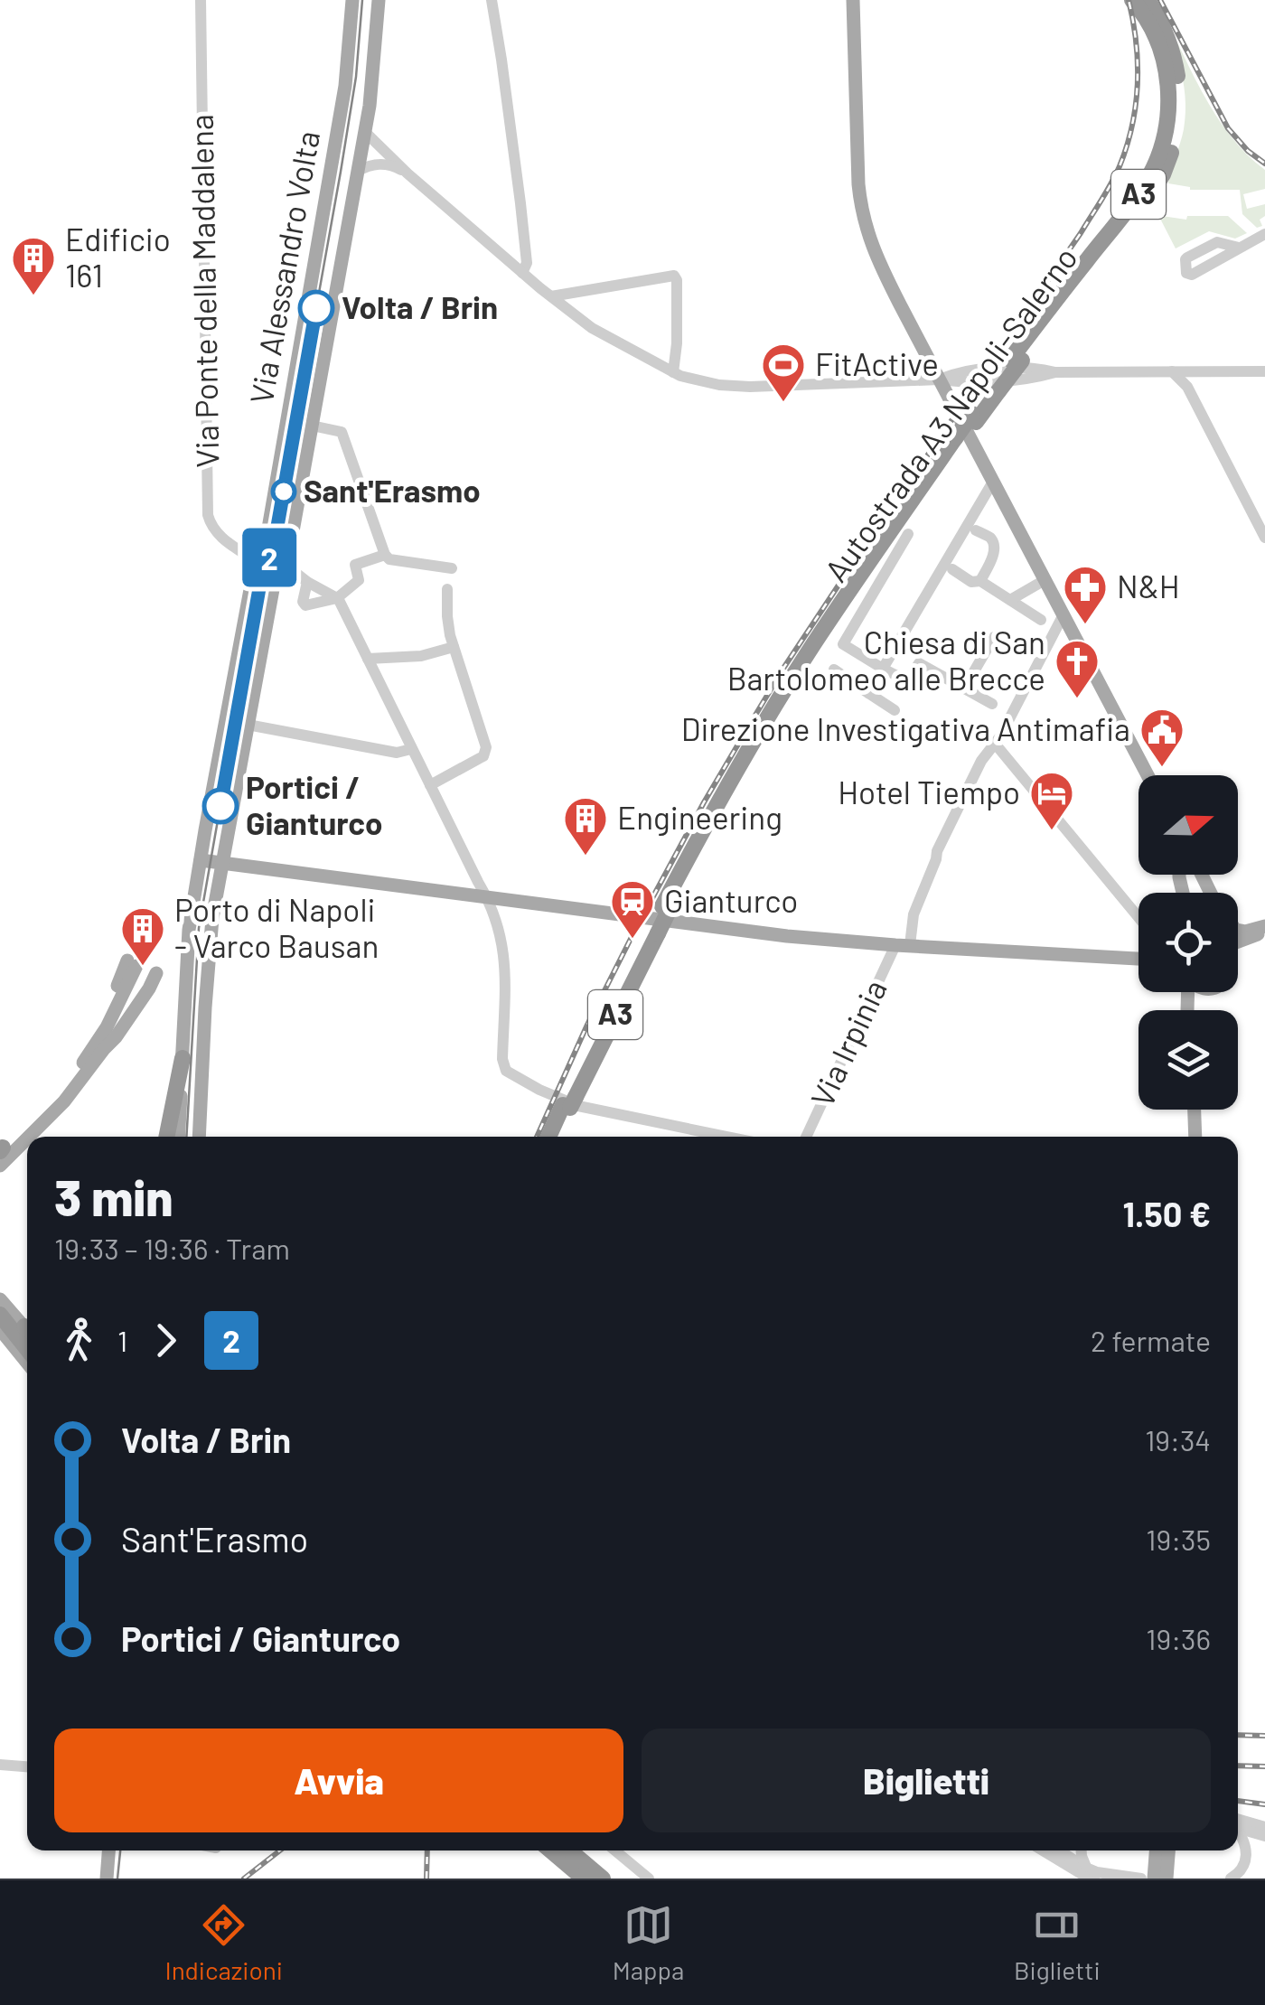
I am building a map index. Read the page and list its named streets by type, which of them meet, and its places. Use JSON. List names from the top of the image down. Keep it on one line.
{"streets":{"highway":["A3","Autostrada A3 Napoli-Salerno"],"main road":["Via Alessandro Volta"],"street":["Via Ponte della Maddalena","Via Irpinia"]},"crossings":[["Via Alessandro Volta","Via Ponte della Maddalena"]],"places":{"building":["Edificio 161","Engineering","Porto di Napoli - Varco Bausan"],"other":["Volta / Brin","Sant'Erasmo","Portici / Gianturco"],"sports":["FitActive"],"pharmacy":["N&H"],"church":["Chiesa di San Bartolomeo alle Brecce"],"public building":["Direzione Investigativa Antimafia"],"hotel":["Hotel Tiempo"],"station":["Gianturco"]},"lines":["tram line 2"],"north":"right","page":{"on_map":"2","heading":["3 min","19:33 – 19:36 · Tram","1.50 €"],"legs":["1","2","2 fermate"],"list":[{"name":"Volta / Brin","value":"19:34"},{"name":"Sant'Erasmo","value":"19:35"},{"name":"Portici / Gianturco","value":"19:36"}],"buttons":["Avvia","Biglietti"],"tabs":["Indicazioni","Mappa","Biglietti"]}}
